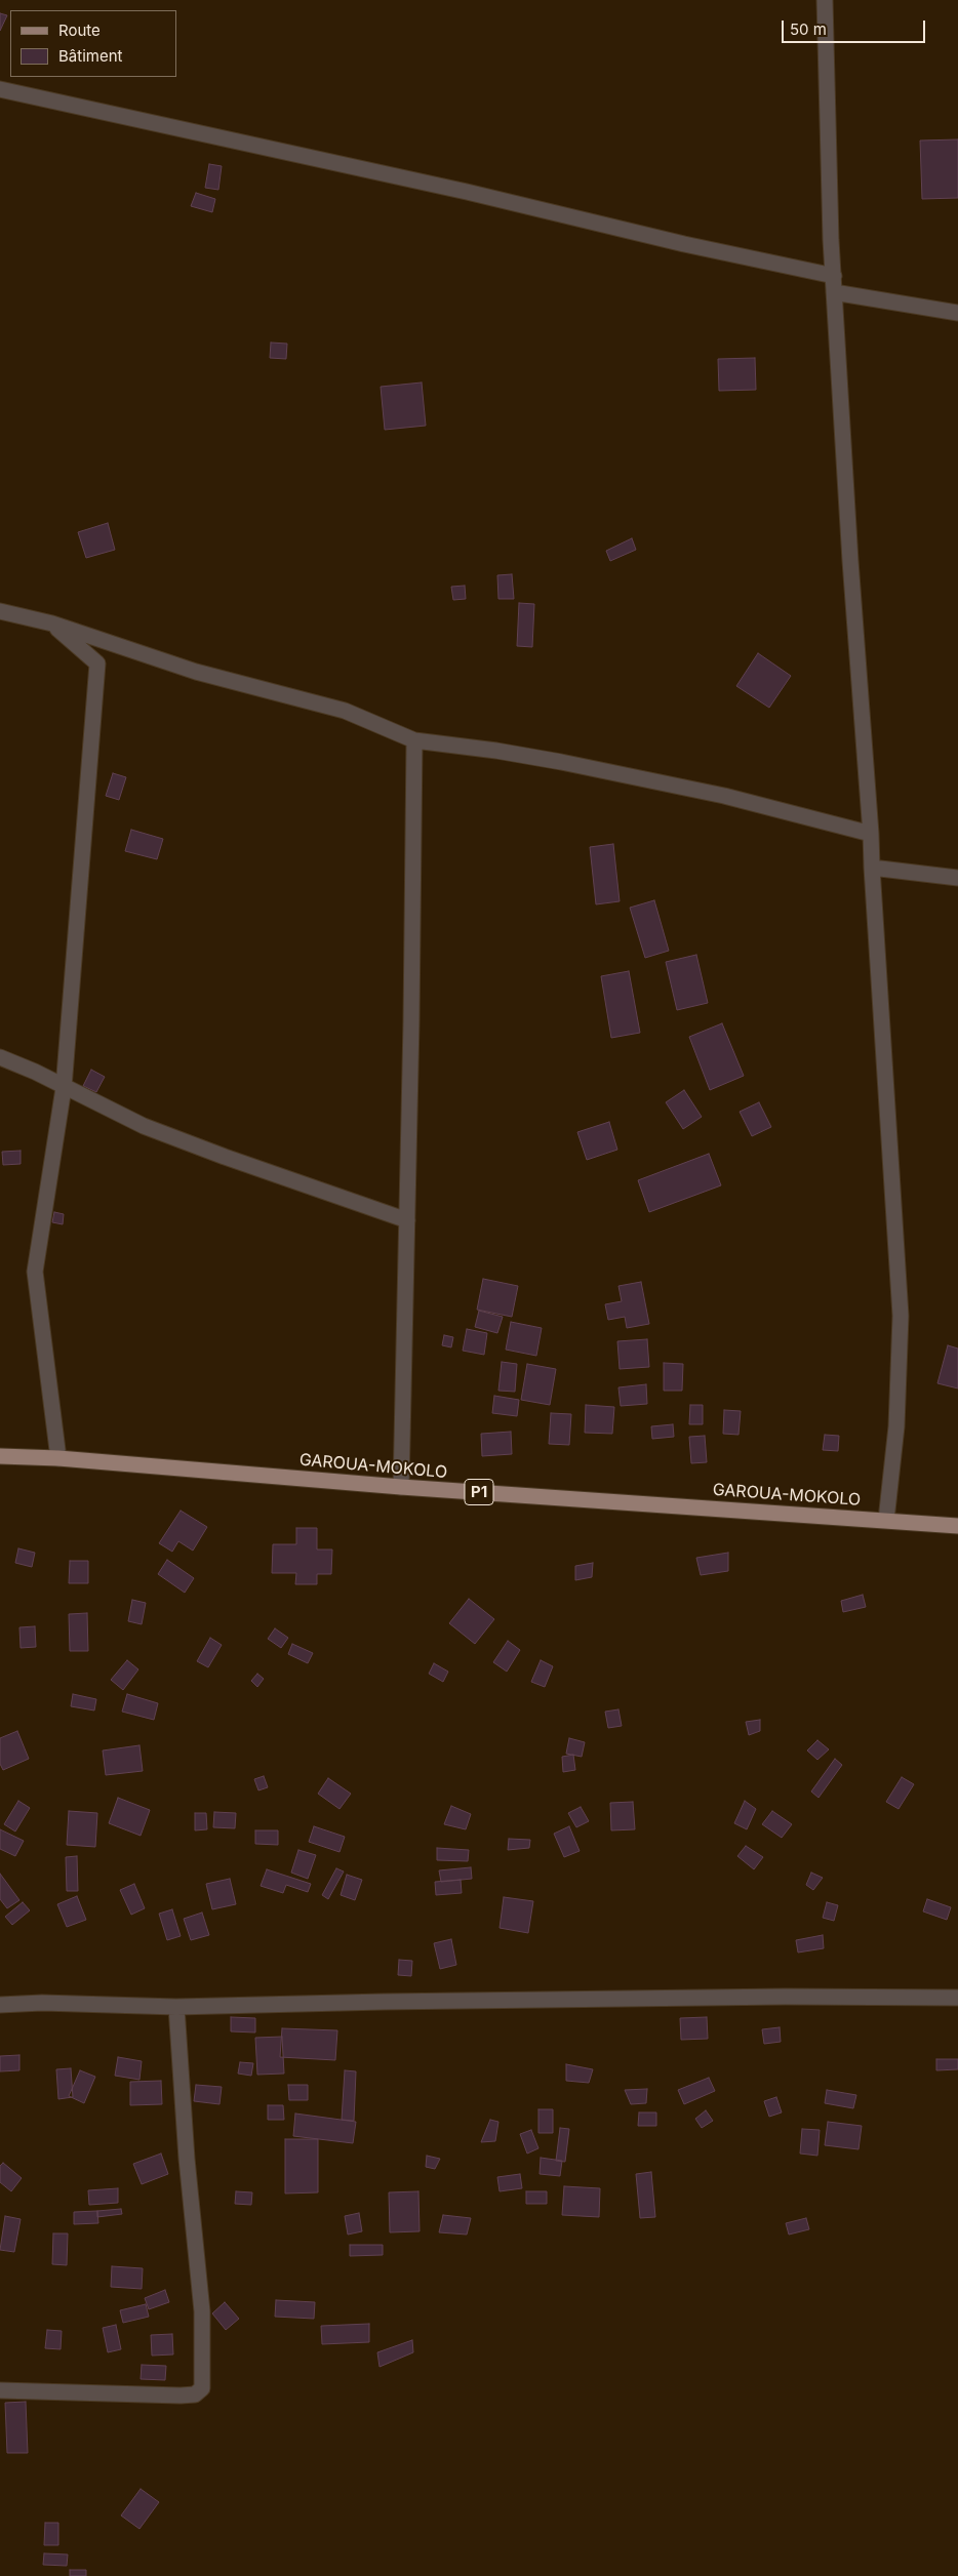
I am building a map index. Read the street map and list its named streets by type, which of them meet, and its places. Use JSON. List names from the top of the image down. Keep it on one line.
{"streets":{"main road":["GAROUA-MOKOLO","P1"]},"legend":["Route","Bâtiment"],"scale_bar":"50 m"}
